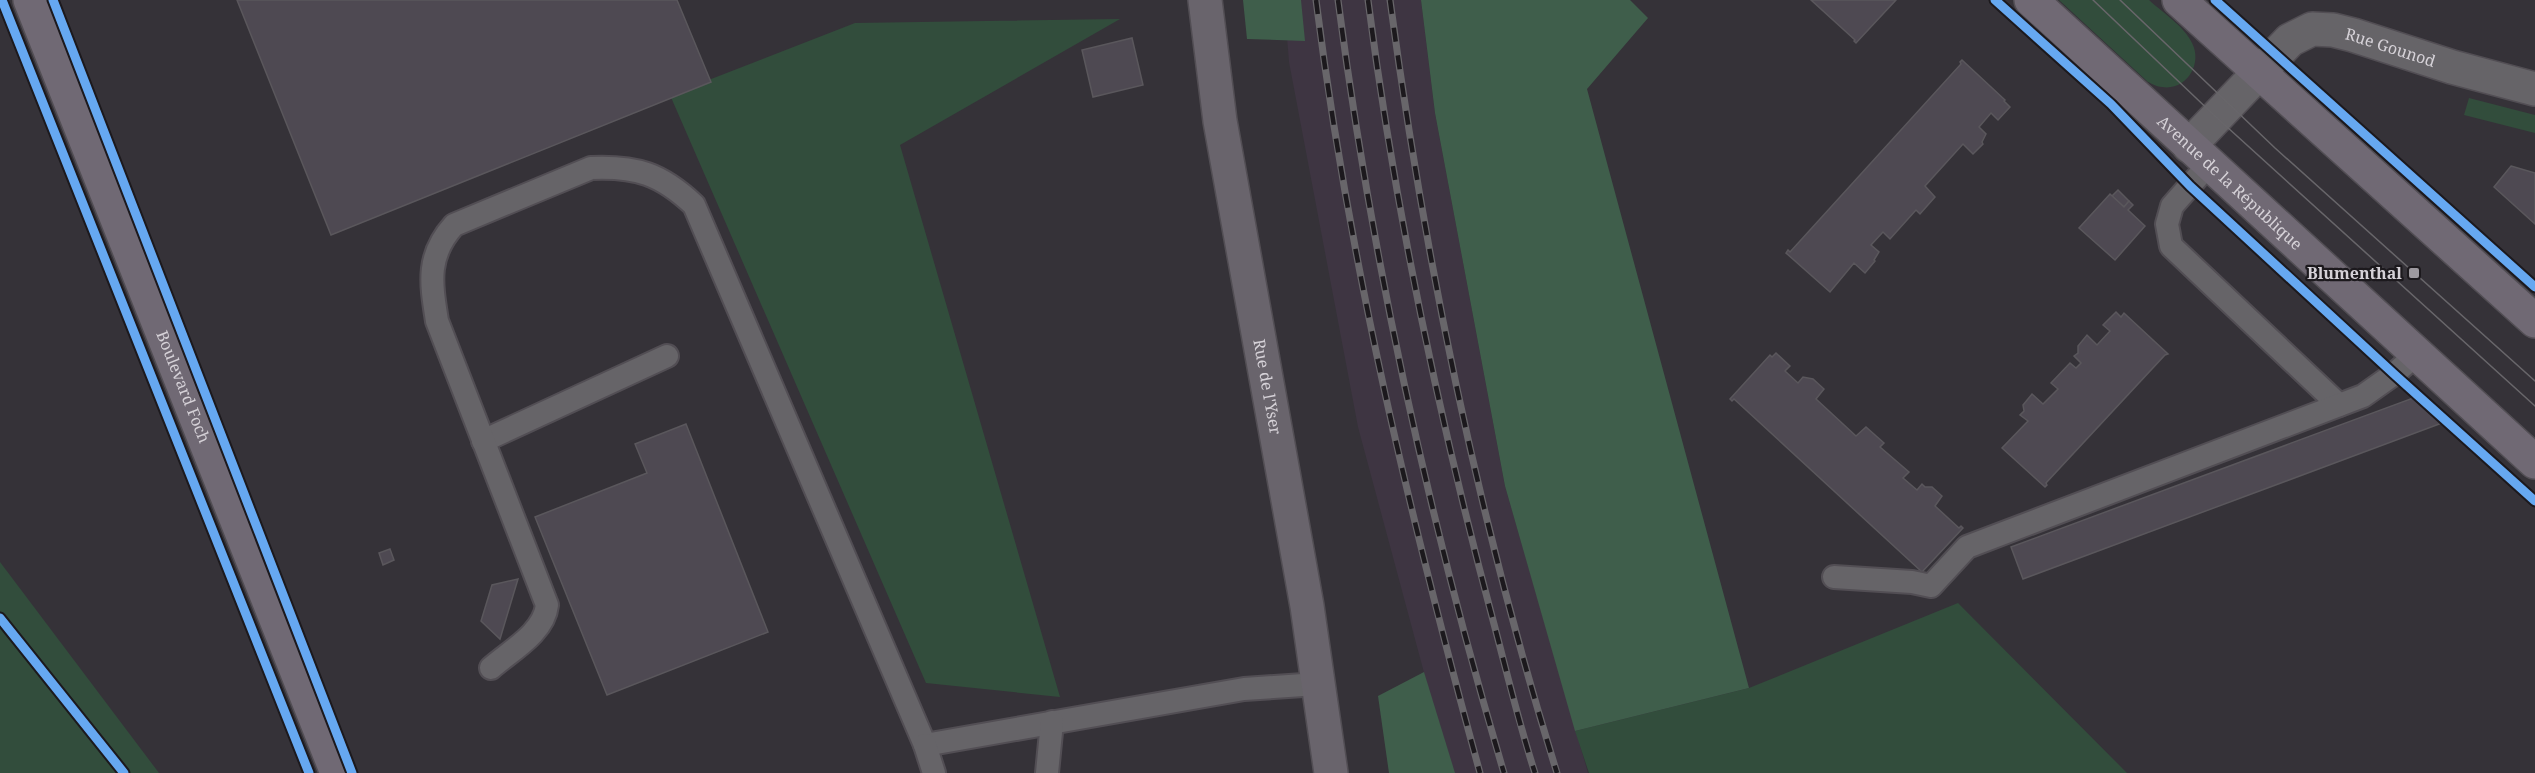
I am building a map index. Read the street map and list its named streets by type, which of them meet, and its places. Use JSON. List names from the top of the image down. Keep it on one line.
{"streets":{"main road":["Avenue de la République","Boulevard Foch"],"street":["Rue Gounod","Rue de l'Yser"]},"crossings":[["Rue Gounod","Avenue de la République"]],"places":{"transit":["Blumenthal"]}}
